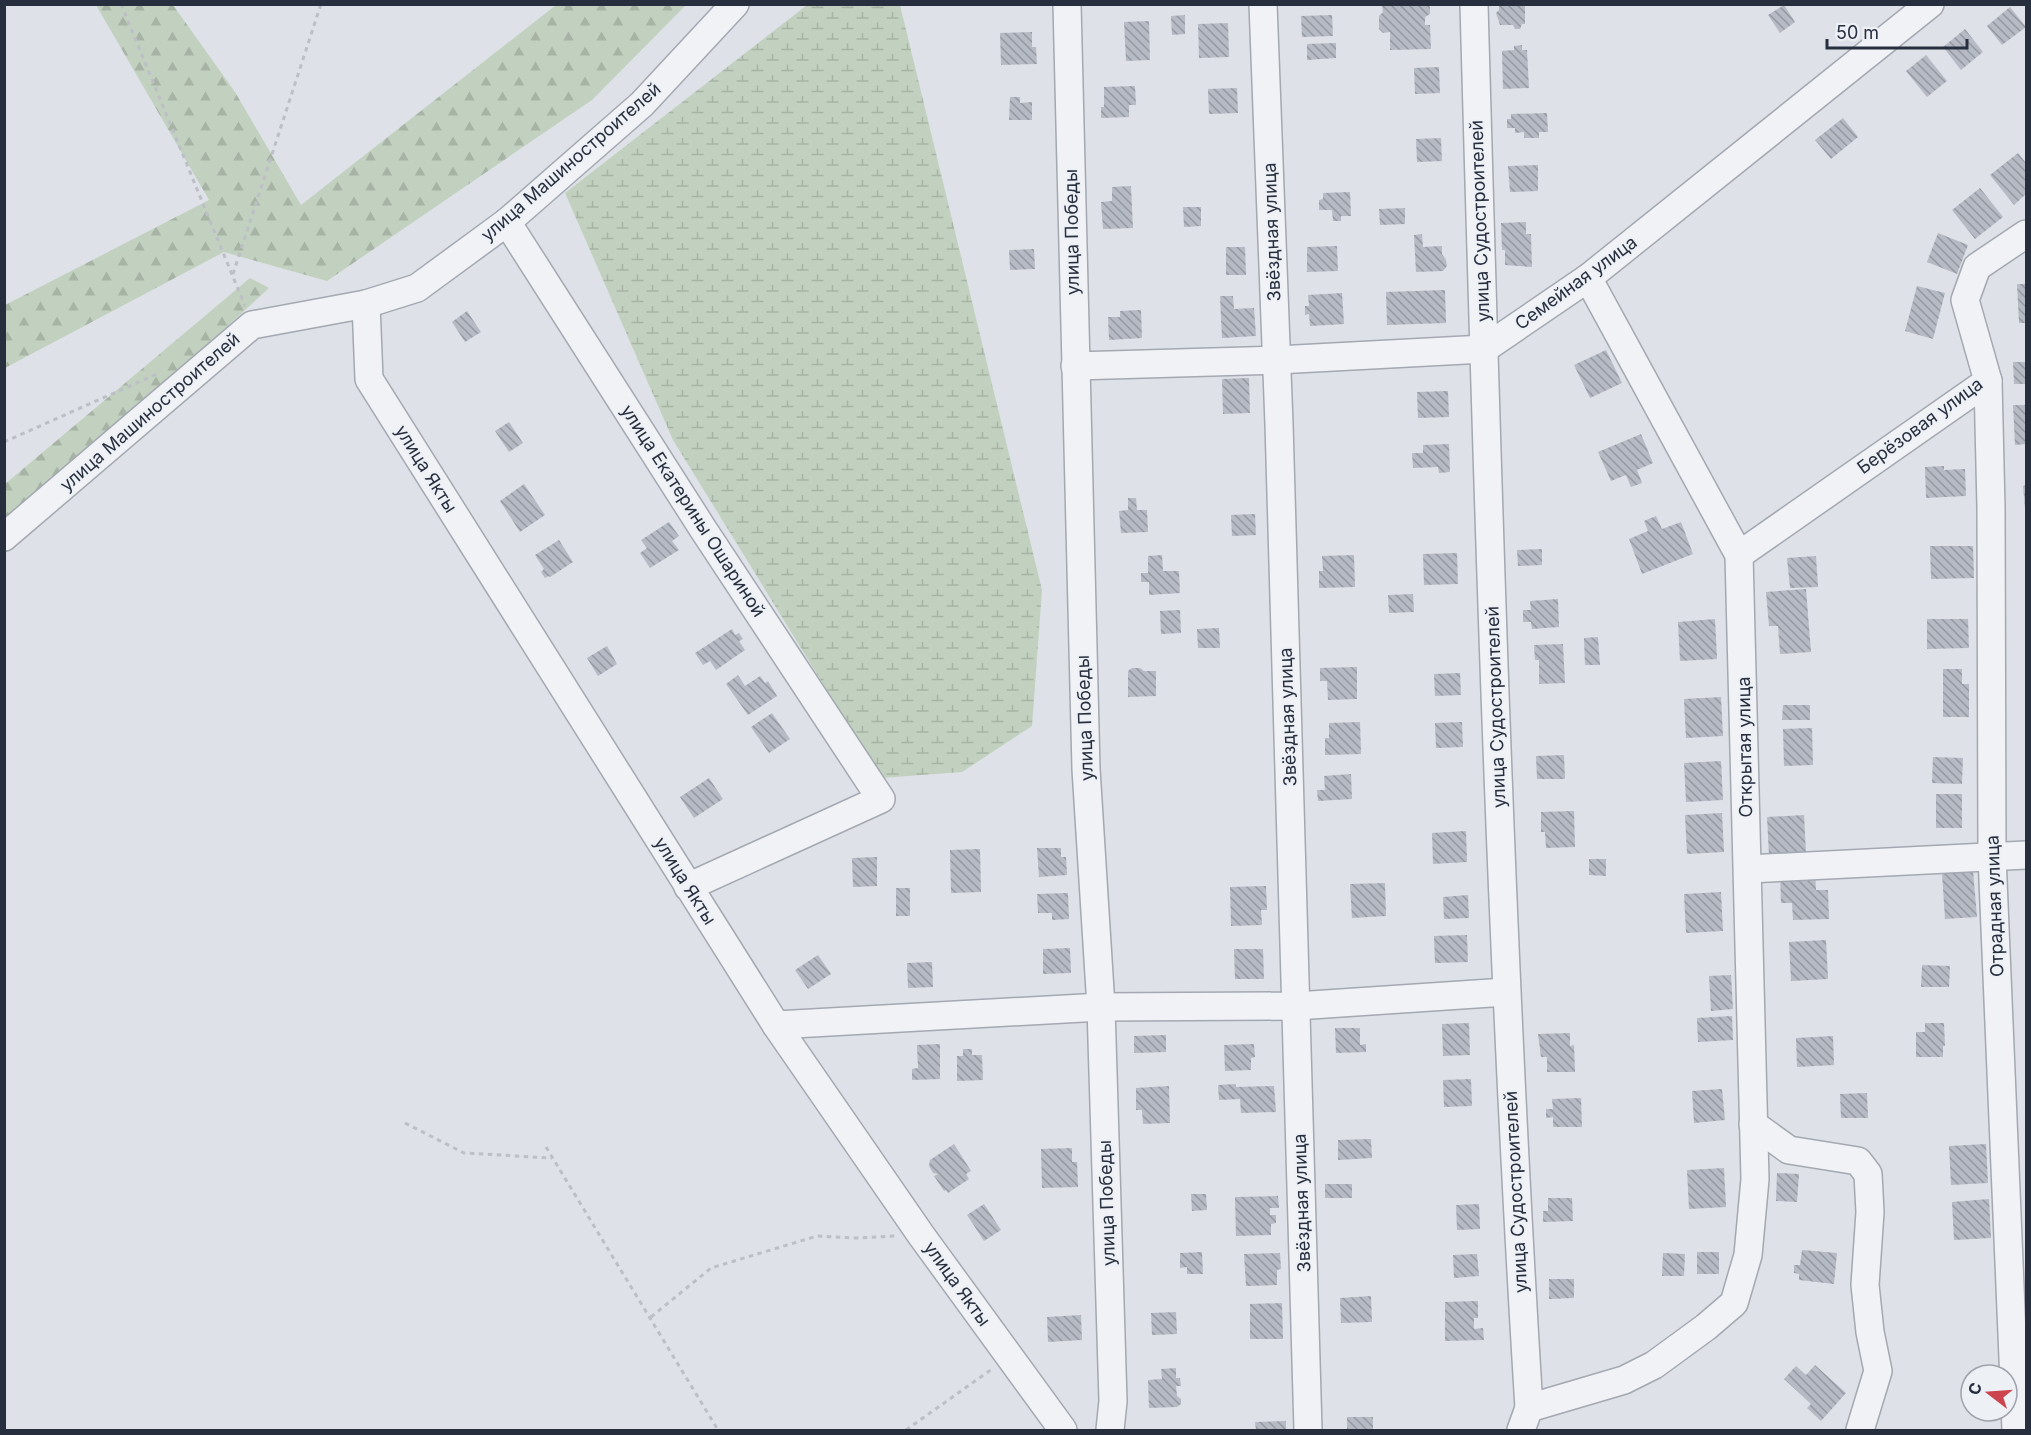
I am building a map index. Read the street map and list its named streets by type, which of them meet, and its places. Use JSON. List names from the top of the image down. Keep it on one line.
{"streets":{"street":["улица Машиностроителей","улица Судостроителей","улица Победы","Звёздная улица","Семейная улица","Берёзовая улица","улица Якты","улица Екатерины Ошариной","Открытая улица","Отрадная улица"]},"crossings":[["улица Машиностроителей","улица Якты"],["улица Машиностроителей","улица Екатерины Ошариной"],["улица Судостроителей","Семейная улица"],["улица Судостроителей","Открытая улица"],["Семейная улица","Открытая улица"],["Берёзовая улица","Открытая улица"],["Берёзовая улица","Отрадная улица"],["улица Якты","улица Екатерины Ошариной"]],"scale_bar":"50 m","north":"left"}
